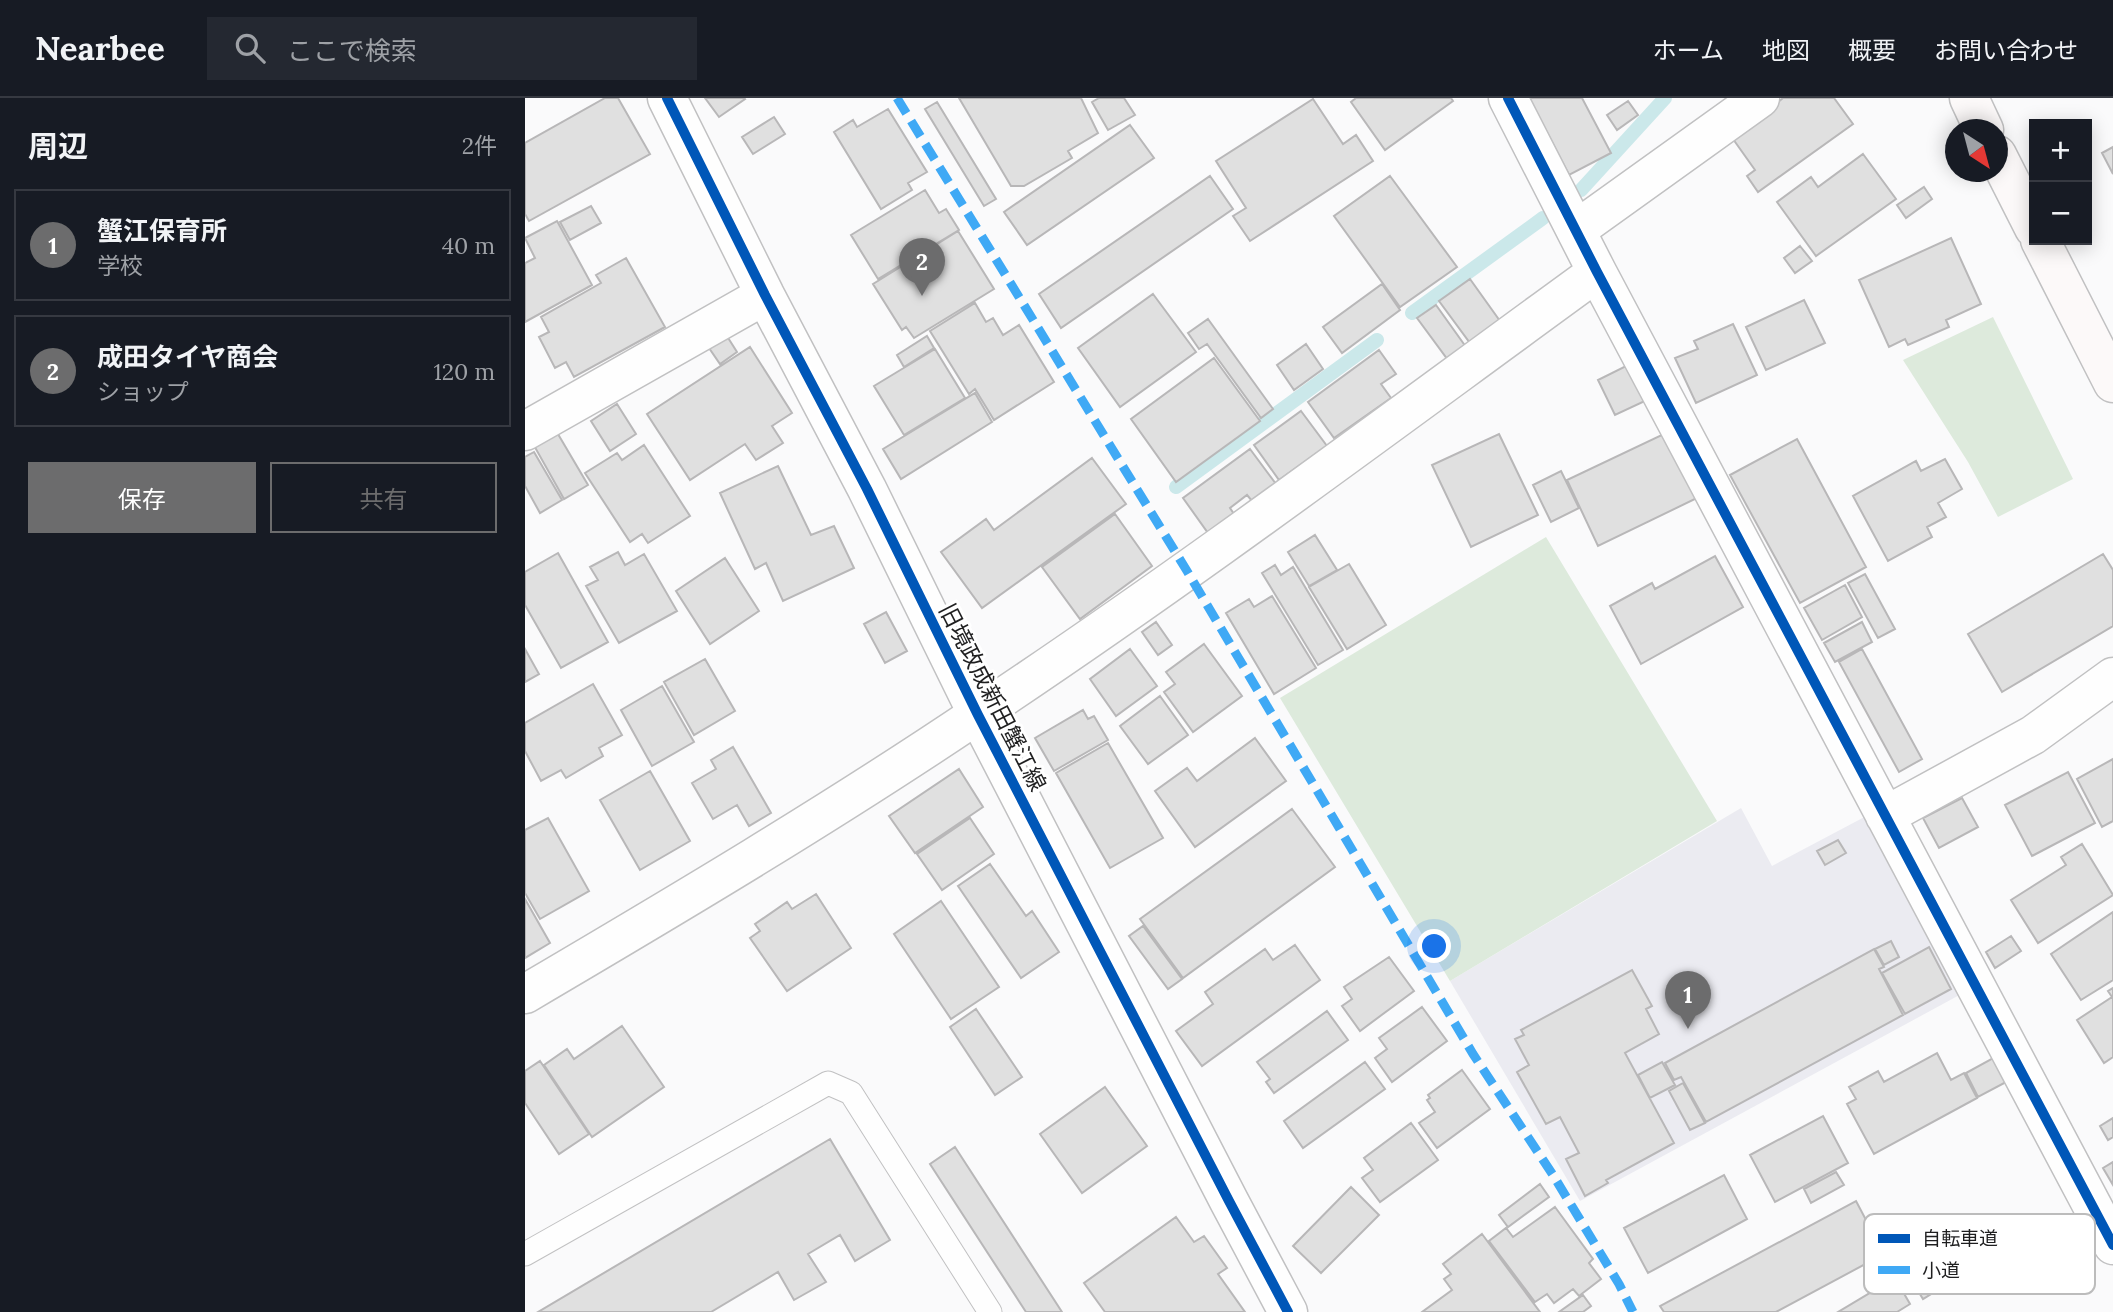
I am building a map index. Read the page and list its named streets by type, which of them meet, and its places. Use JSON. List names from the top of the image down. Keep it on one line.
{"streets":{"street":["旧境政成新田蟹江線"]},"legend":["自転車道","小道"],"north":"bottom right","page":{"header":"Nearbee","search":"ここで検索","nav":["ホーム","地図","概要","お問い合わせ"],"heading":["周辺","2件"],"map_buttons":["+","−"],"list":[{"mark":"1","name":"蟹江保育所","note":"学校","value":"40 m"},{"mark":"2","name":"成田タイヤ商会","note":"ショップ","value":"120 m"}],"pins":["2","1"],"buttons":["保存","共有"]}}
